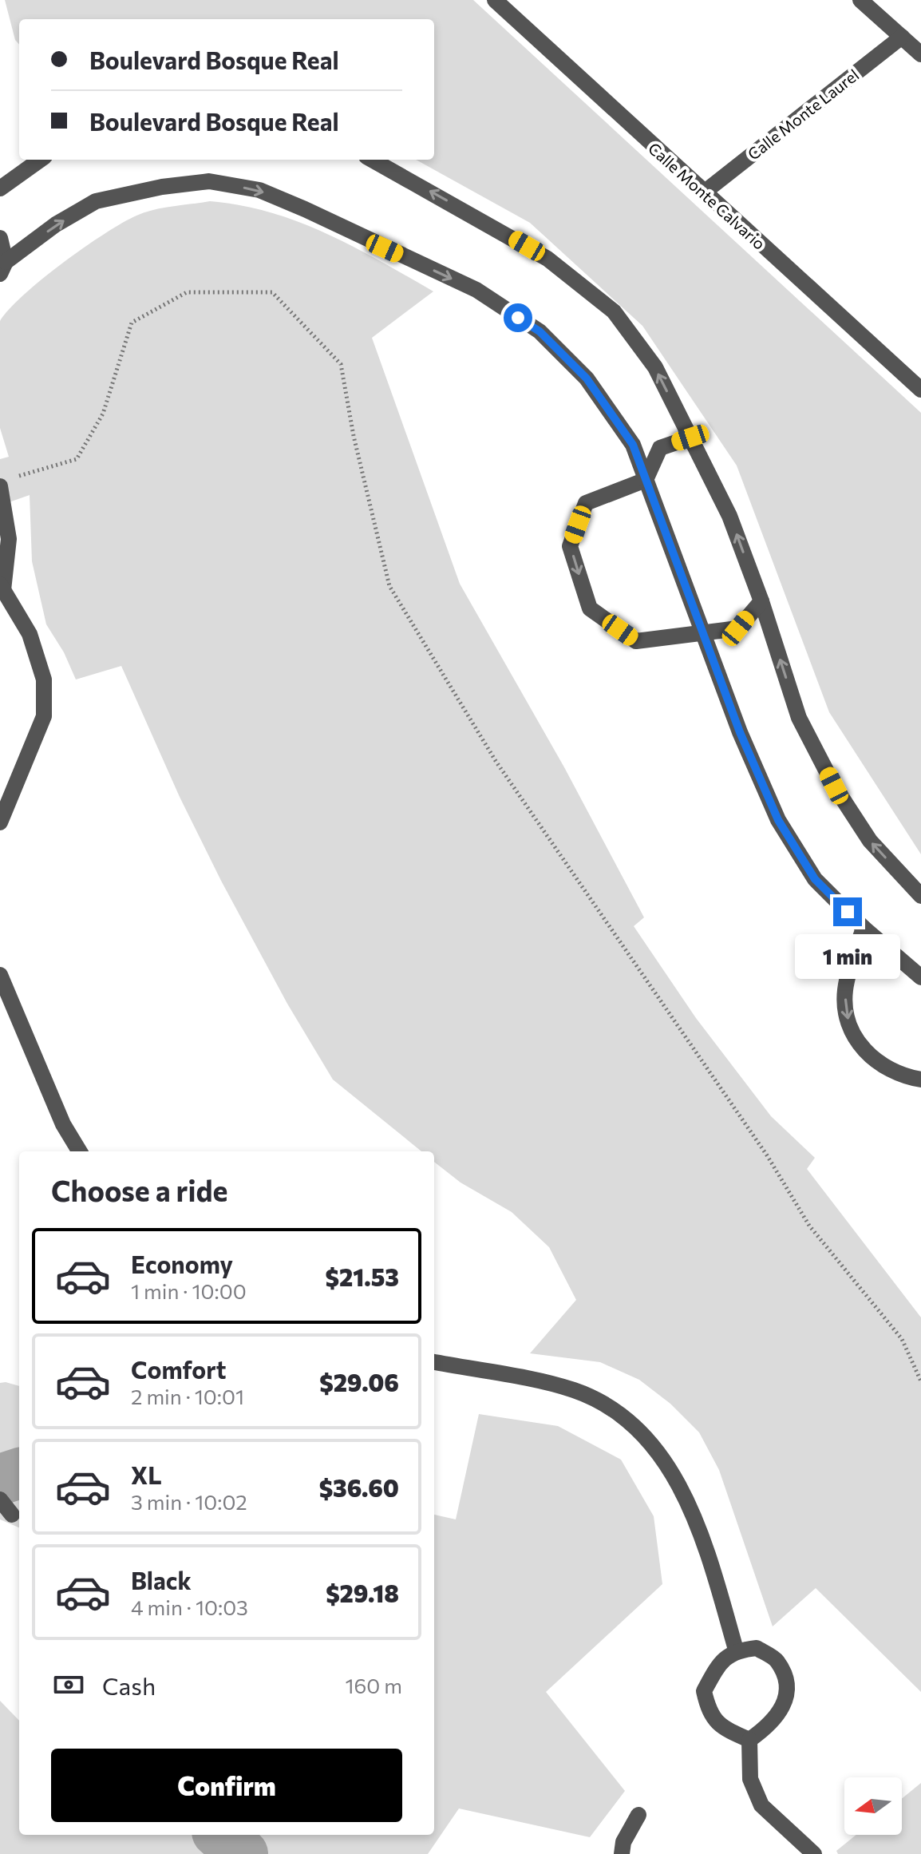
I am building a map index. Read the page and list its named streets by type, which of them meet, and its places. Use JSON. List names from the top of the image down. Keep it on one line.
{"streets":{"street":["Calle Monte Laurel","Calle Monte Calvario"]},"crossings":[["Calle Monte Laurel","Calle Monte Calvario"]],"north":"left","page":{"banner":["Boulevard Bosque Real","Boulevard Bosque Real"],"bubble":"1 min","heading":"Choose a ride","list":[{"name":"Economy","note":"1 min · 10:00","value":"$21.53"},{"name":"Comfort","note":"2 min · 10:01","value":"$29.06"},{"name":"XL","note":"3 min · 10:02","value":"$36.60"},{"name":"Black","note":"4 min · 10:03","value":"$29.18"}],"pay":["Cash","160 m"],"buttons":"Confirm"}}
